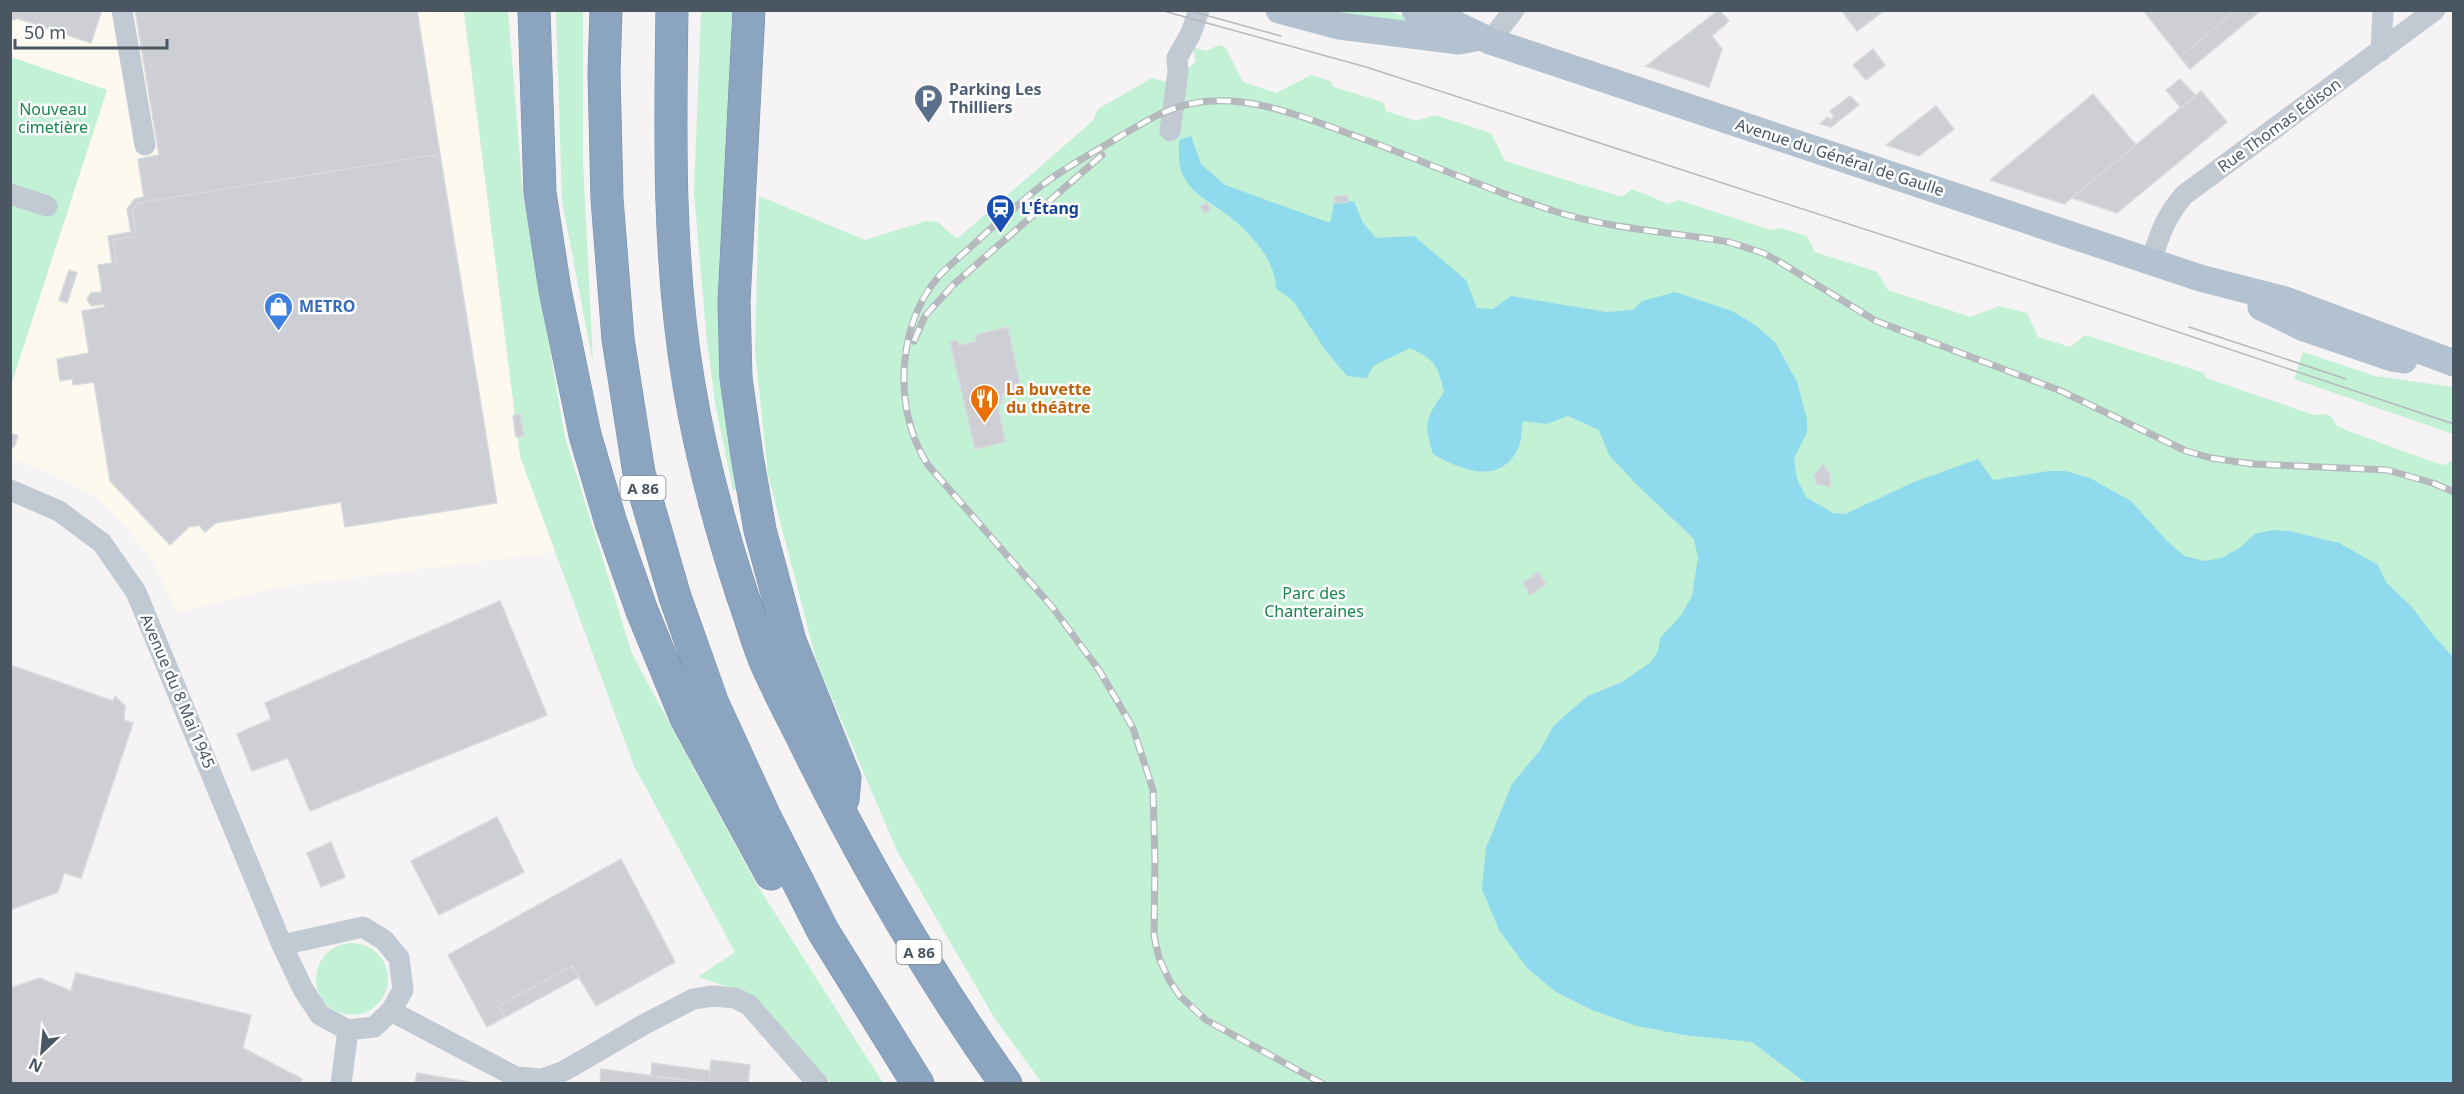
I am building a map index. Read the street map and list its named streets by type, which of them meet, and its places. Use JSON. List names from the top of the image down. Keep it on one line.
{"streets":{"highway":["A 86"],"main road":["Avenue du Général de Gaulle"],"street":["Rue Thomas Edison","Avenue du 8 Mai 1945"]},"crossings":[["Rue Thomas Edison","Avenue du Général de Gaulle"]],"parks":["Nouveau cimetière","Parc des Chanteraines"],"places":{"parking":["Parking Les Thilliers"],"station":["L'Étang"],"shop":["METRO"],"restaurant":["La buvette du théâtre"]},"scale_bar":"50 m","north":"bottom left"}
